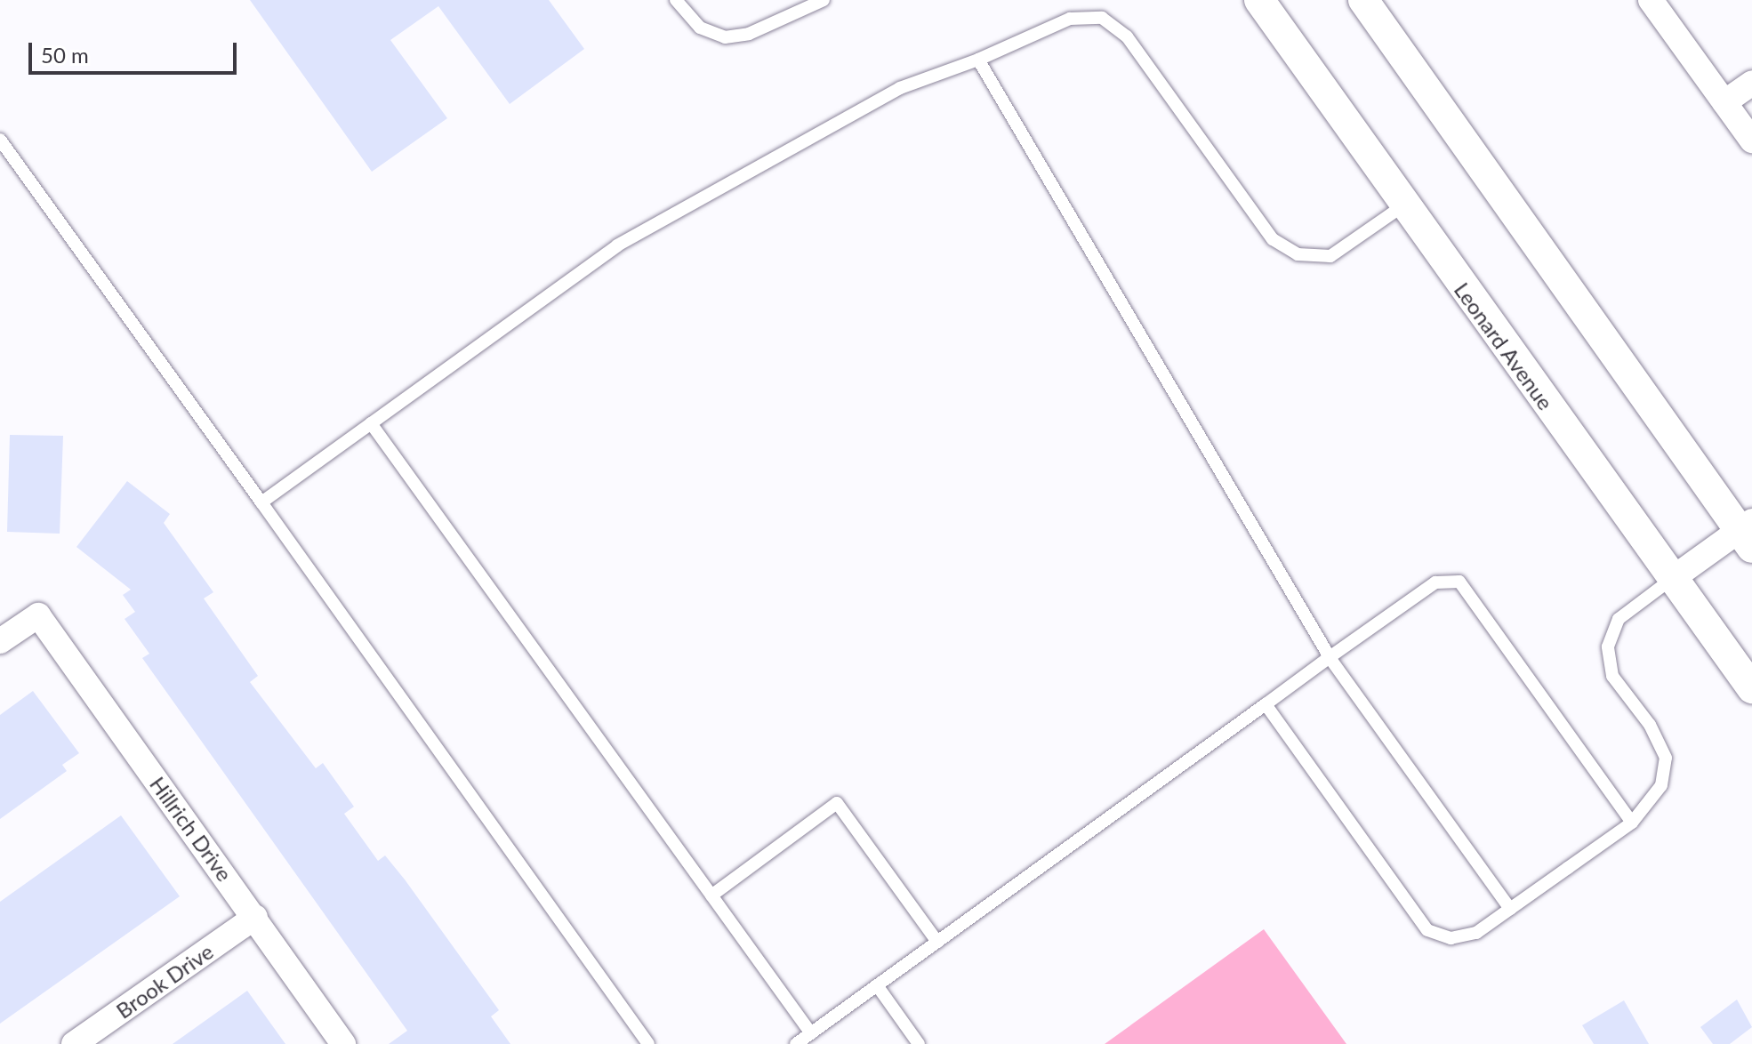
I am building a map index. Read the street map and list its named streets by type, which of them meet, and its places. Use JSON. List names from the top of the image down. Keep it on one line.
{"streets":{"street":["Leonard Avenue","Hillrich Drive","Brook Drive"]},"crossings":[["Hillrich Drive","Brook Drive"]],"scale_bar":"50 m"}
